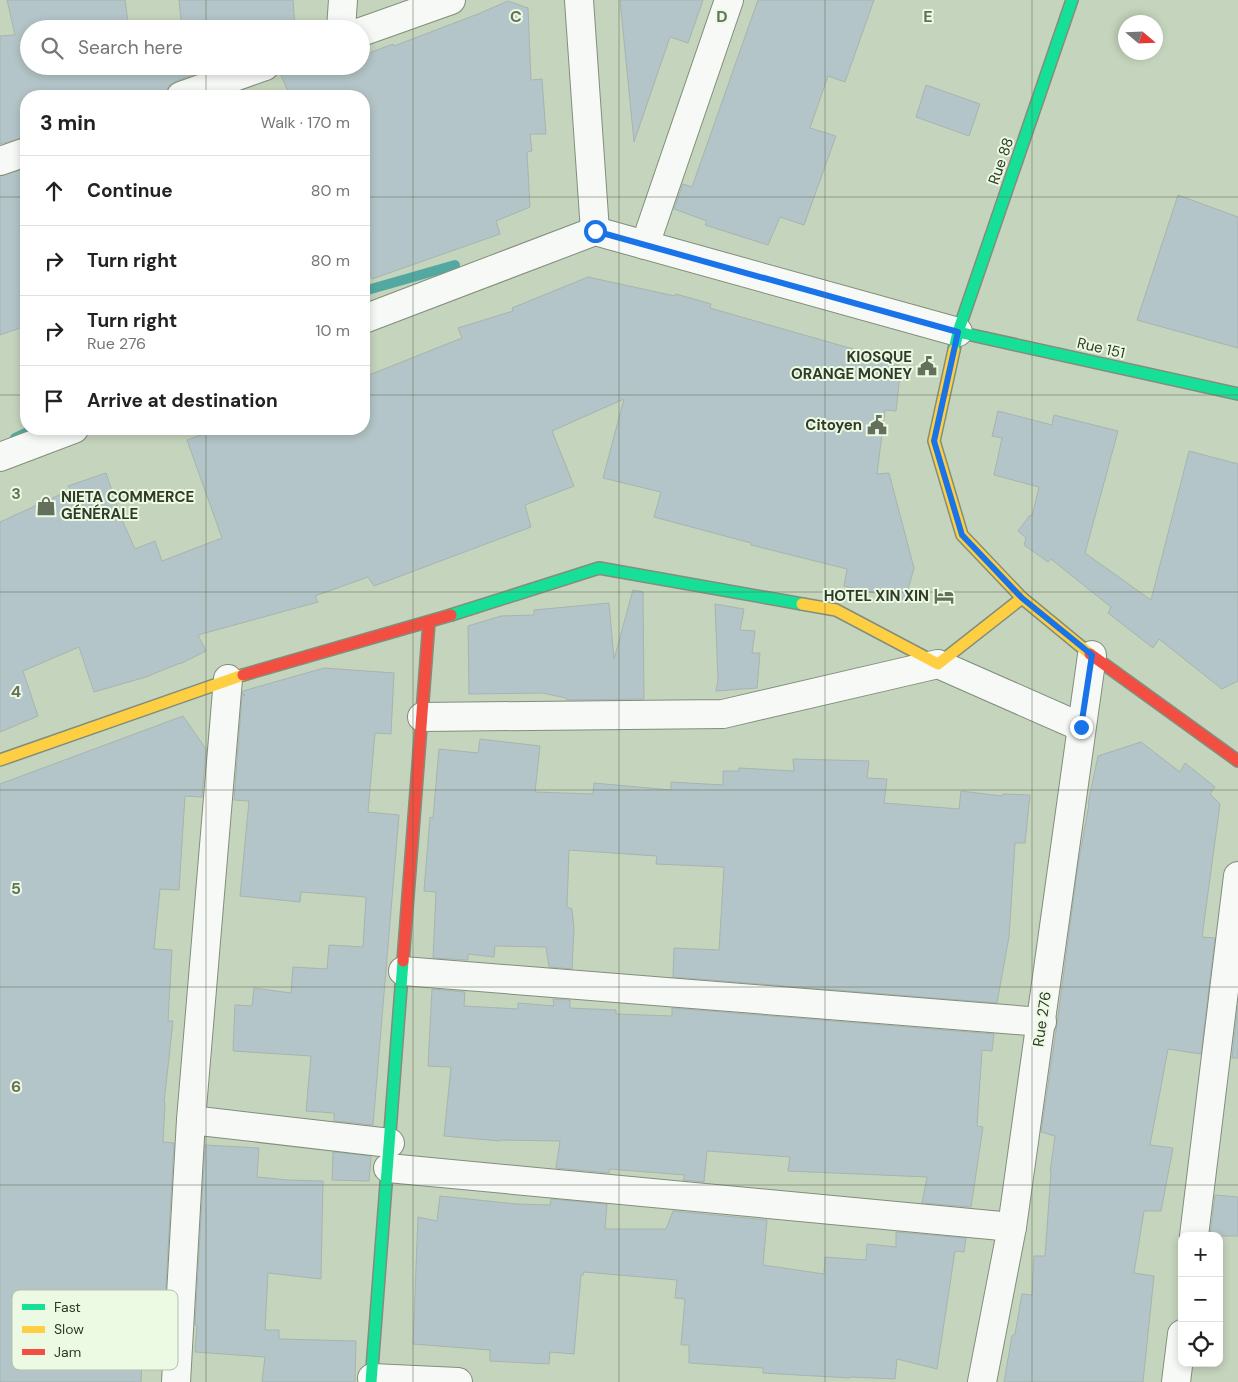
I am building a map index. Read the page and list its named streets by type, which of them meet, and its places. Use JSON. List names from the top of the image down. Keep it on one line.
{"streets":{"street":["Rue 88","Rue 151","Rue 276"]},"crossings":[["Rue 88","Rue 151"],["Rue 88","Rue 276"]],"places":{"public building":["KIOSQUE ORANGE MONEY","Citoyen"],"shop":["NIETA COMMERCE GÉNÉRALE"],"hotel":["HOTEL XIN XIN"]},"legend":["Fast","Slow","Jam"],"north":"right","page":{"search":"Search here","heading":["3 min","Walk · 170 m"],"list":[["Continue","80 m"],["Turn right","80 m"],["Turn right","Rue 276","10 m"],"Arrive at destination"],"map_buttons":["+","−"]},"grid":{"columns":["C","D","E"],"rows":["3","4","5","6"]}}
